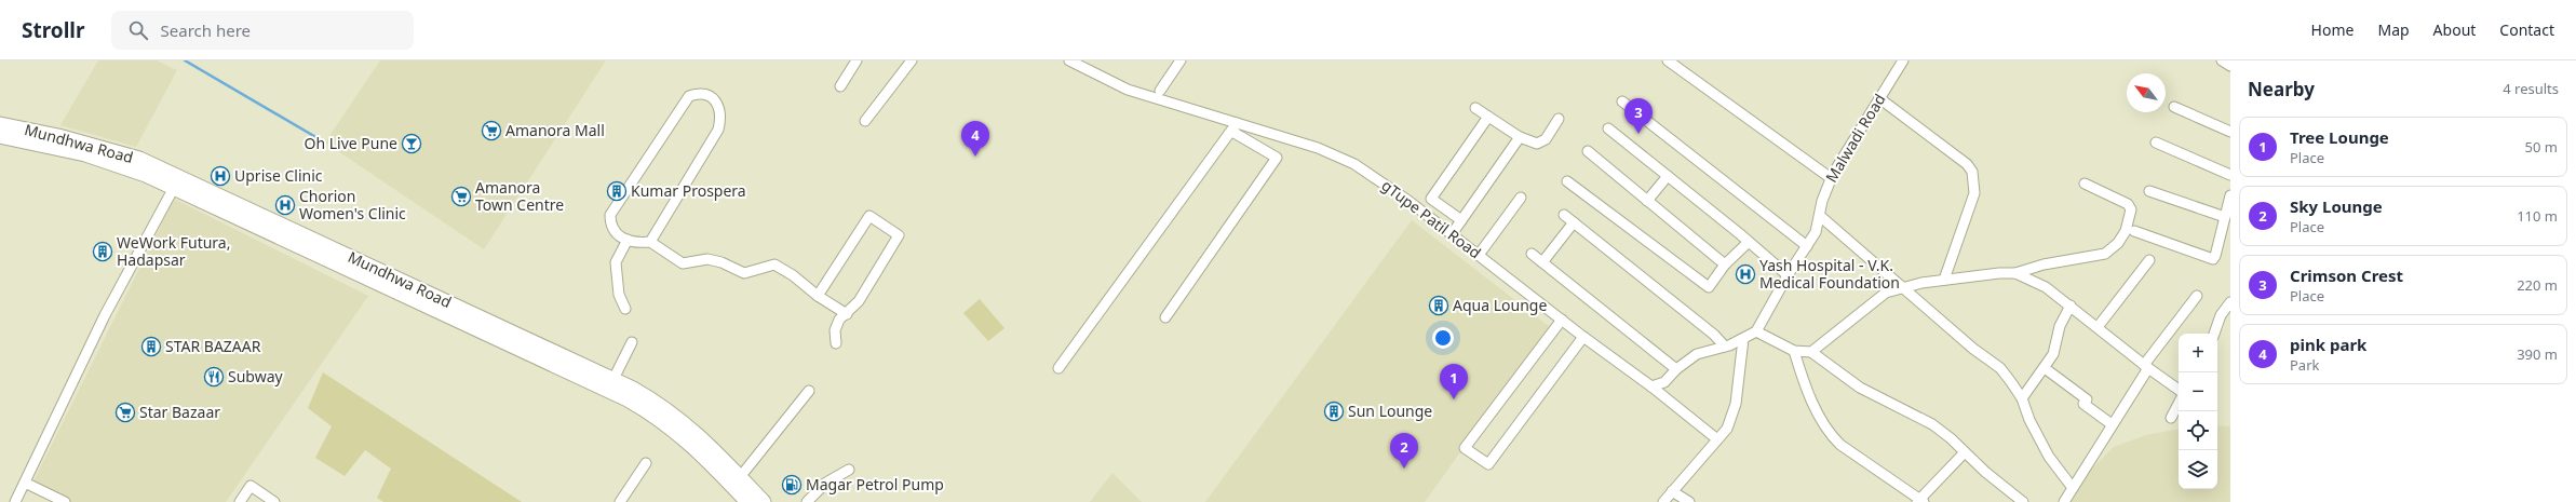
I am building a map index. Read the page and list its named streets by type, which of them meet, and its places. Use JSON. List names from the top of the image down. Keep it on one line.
{"streets":{"highway":["Mundhwa Road"],"street":["Malwadi Road","gTupe Patil Road"]},"places":{"supermarket":["Amanora Mall","Amanora Town Centre","Star Bazaar"],"bar":["Oh Live Pune"],"hospital":["Uprise Clinic","Chorion Women's Clinic","Yash Hospital - V.K. Medical Foundation"],"building":["Kumar Prospera","WeWork Futura, Hadapsar","Aqua Lounge","STAR BAZAAR","Sun Lounge"],"restaurant":["Subway"],"fuel station":["Magar Petrol Pump"]},"north":"top left","page":{"header":"Strollr","search":"Search here","nav":["Home","Map","About","Contact"],"heading":["Nearby","4 results"],"pins":["3","4","1","2"],"list":[{"mark":"1","name":"Tree Lounge","note":"Place","value":"50 m"},{"mark":"2","name":"Sky Lounge","note":"Place","value":"110 m"},{"mark":"3","name":"Crimson Crest","note":"Place","value":"220 m"},{"mark":"4","name":"pink park","note":"Park","value":"390 m"}],"map_buttons":["+","−"]}}
